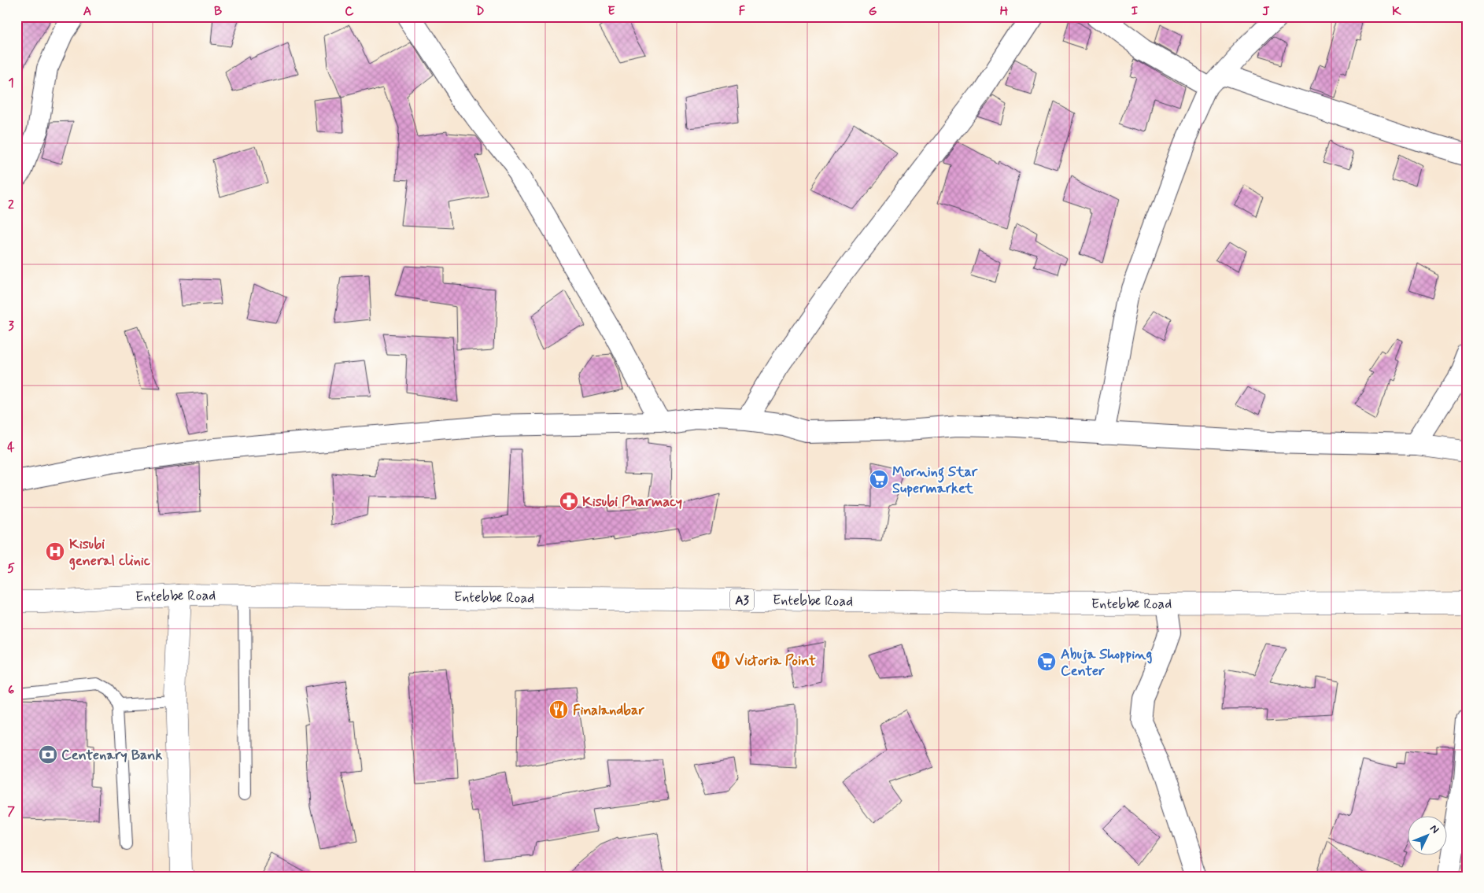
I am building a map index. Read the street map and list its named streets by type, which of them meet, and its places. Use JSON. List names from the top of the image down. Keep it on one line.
{"streets":{"main road":["Entebbe Road","A3"]},"places":{"supermarket":["Morning Star Supermarket","Abuja Shopping Center"],"pharmacy":["Kisubi Pharmacy"],"hospital":["Kisubi general clinic"],"restaurant":["Victoria Point","Finalandbar"],"bank":["Centenary Bank"]},"north":"top right","grid":{"columns":["A","B","C","D","E","F","G","H","I","J","K"],"rows":["1","2","3","4","5","6","7"]}}
